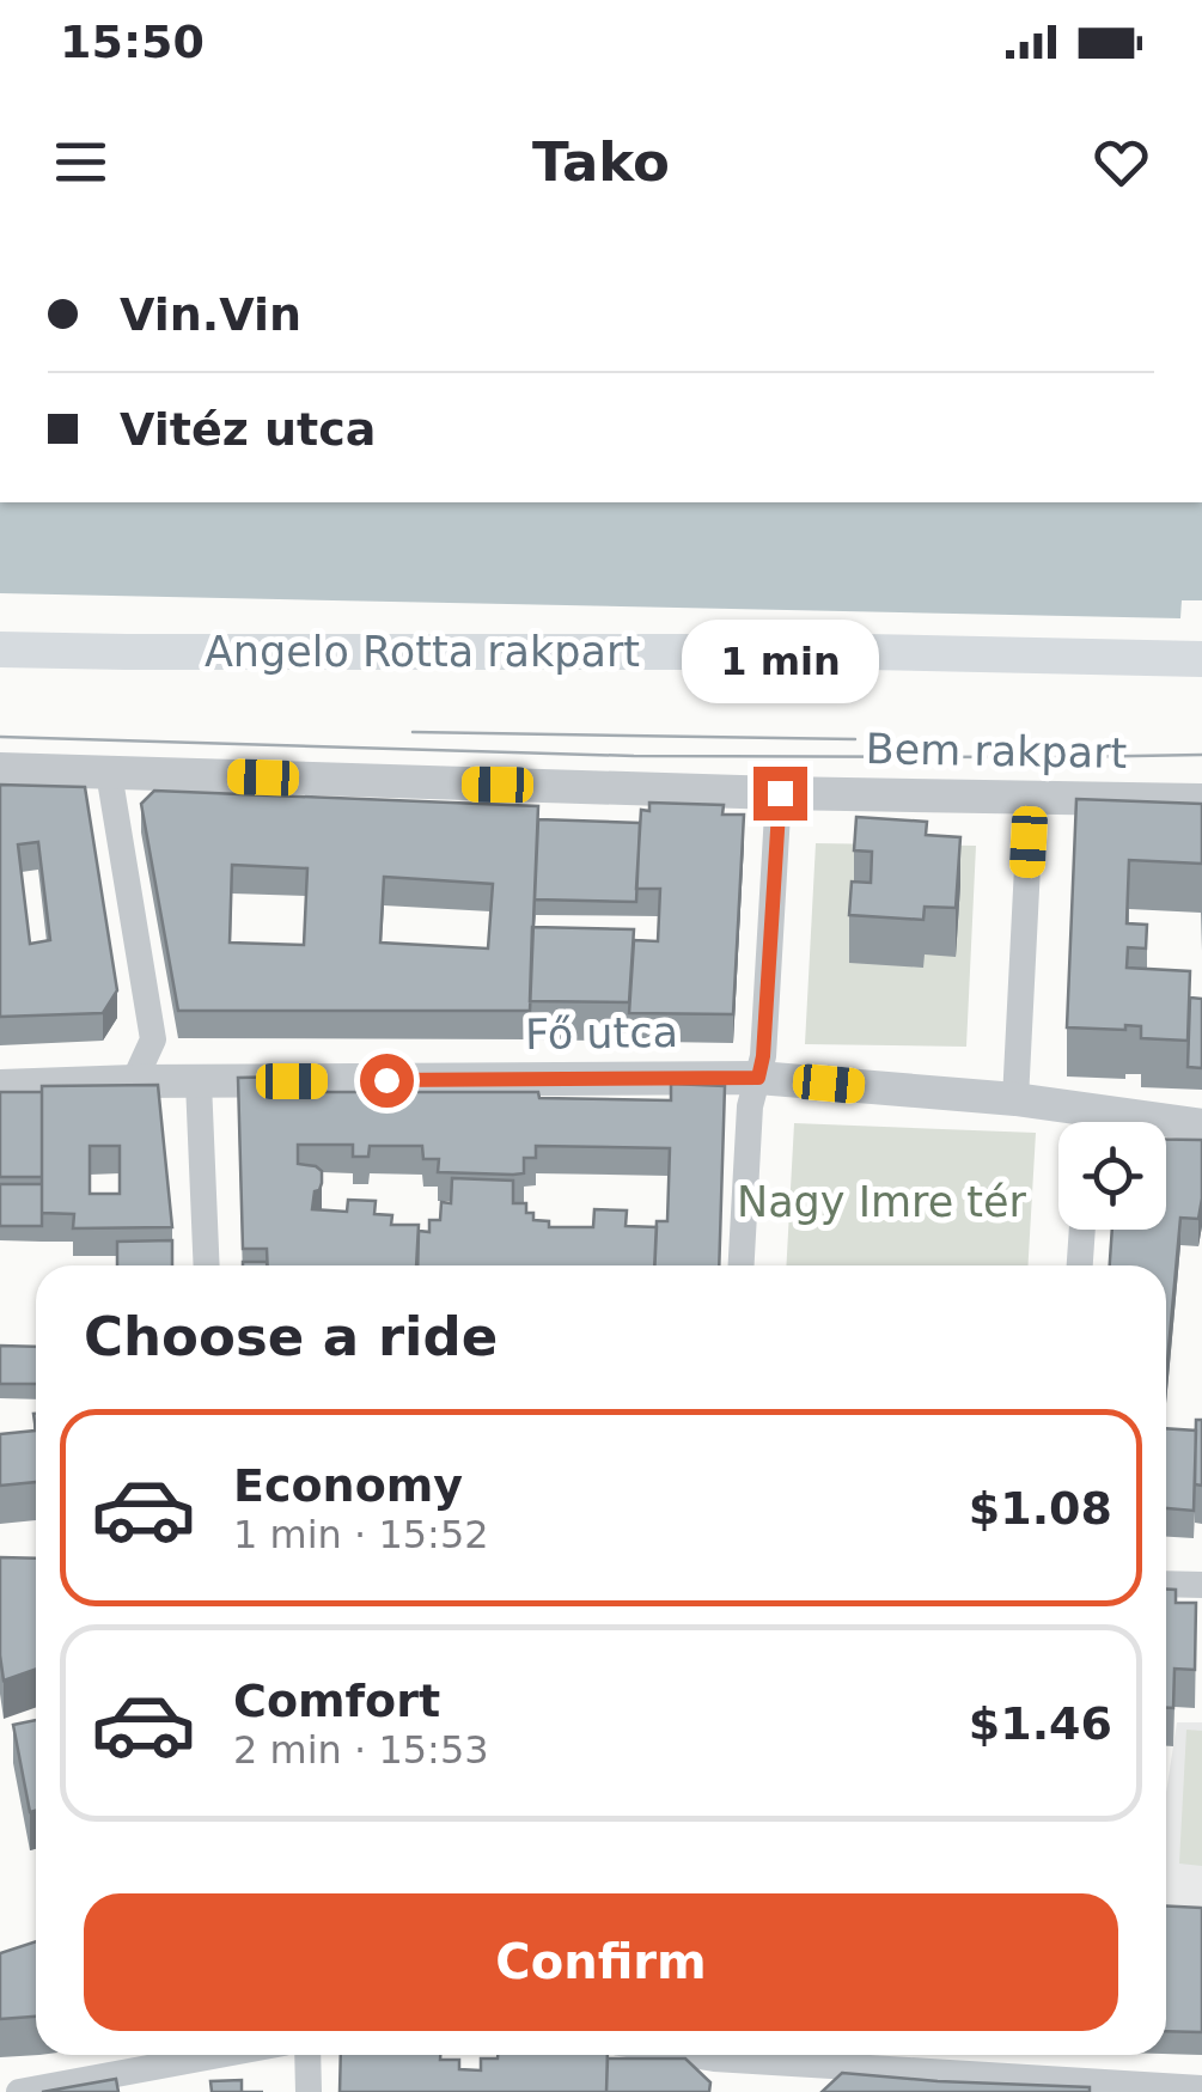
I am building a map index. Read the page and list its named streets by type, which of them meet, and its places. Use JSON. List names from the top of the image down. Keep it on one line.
{"streets":{"main road":["Angelo Rotta rakpart"],"street":["Bem rakpart","Fő utca"]},"parks":["Nagy Imre tér"],"page":{"status":"15:50","header":"Tako","banner":["Vin.Vin","Vitéz utca"],"bubble":"1 min","heading":"Choose a ride","list":[{"name":"Economy","note":"1 min · 15:52","value":"$1.08"},{"name":"Comfort","note":"2 min · 15:53","value":"$1.46"}],"buttons":"Confirm"}}
